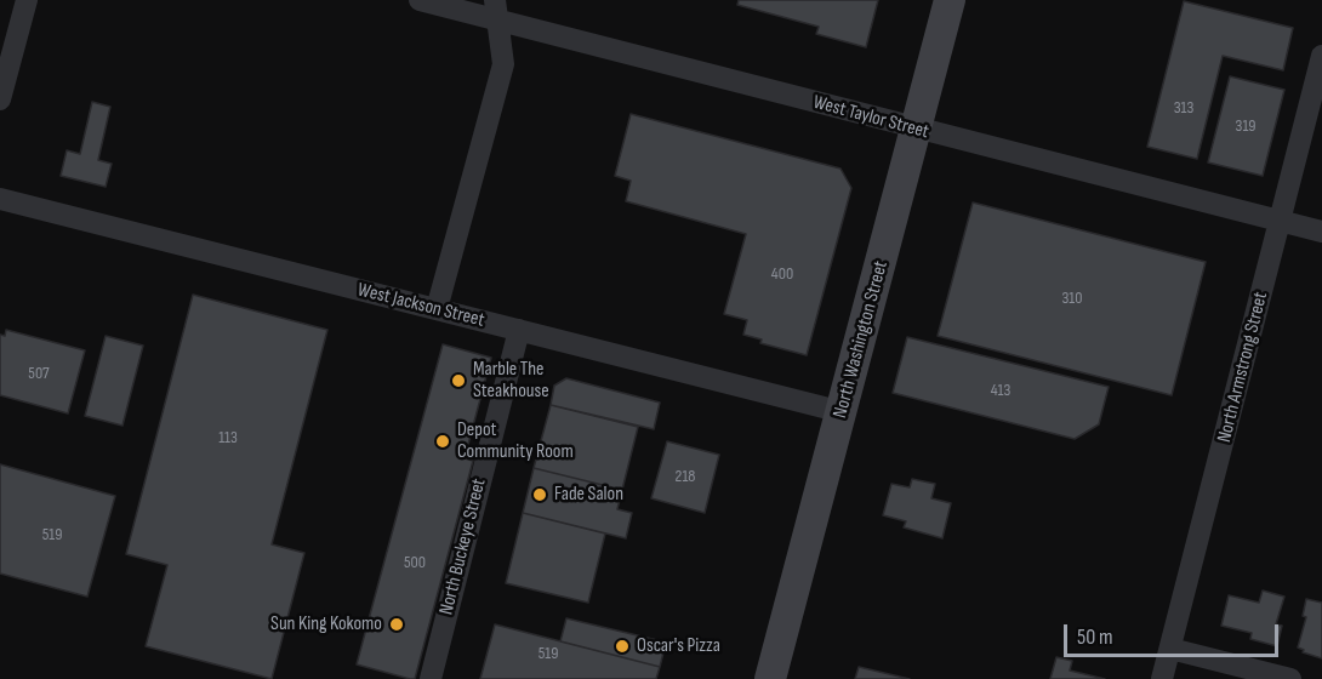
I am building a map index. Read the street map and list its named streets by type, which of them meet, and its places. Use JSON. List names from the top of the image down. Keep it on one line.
{"streets":{"main road":["North Washington Street"],"street":["West Taylor Street","West Jackson Street","North Armstrong Street","North Buckeye Street"]},"crossings":[["West Taylor Street","North Washington Street"],["West Taylor Street","North Armstrong Street"],["West Jackson Street","North Washington Street"],["West Jackson Street","North Buckeye Street"]],"places":["Marble The Steakhouse","Depot Community Room","Fade Salon","Sun King Kokomo","Oscar's Pizza"],"house_numbers":["313","319","400","310","507","413","113","218","519","500","519"],"scale_bar":"50 m"}
